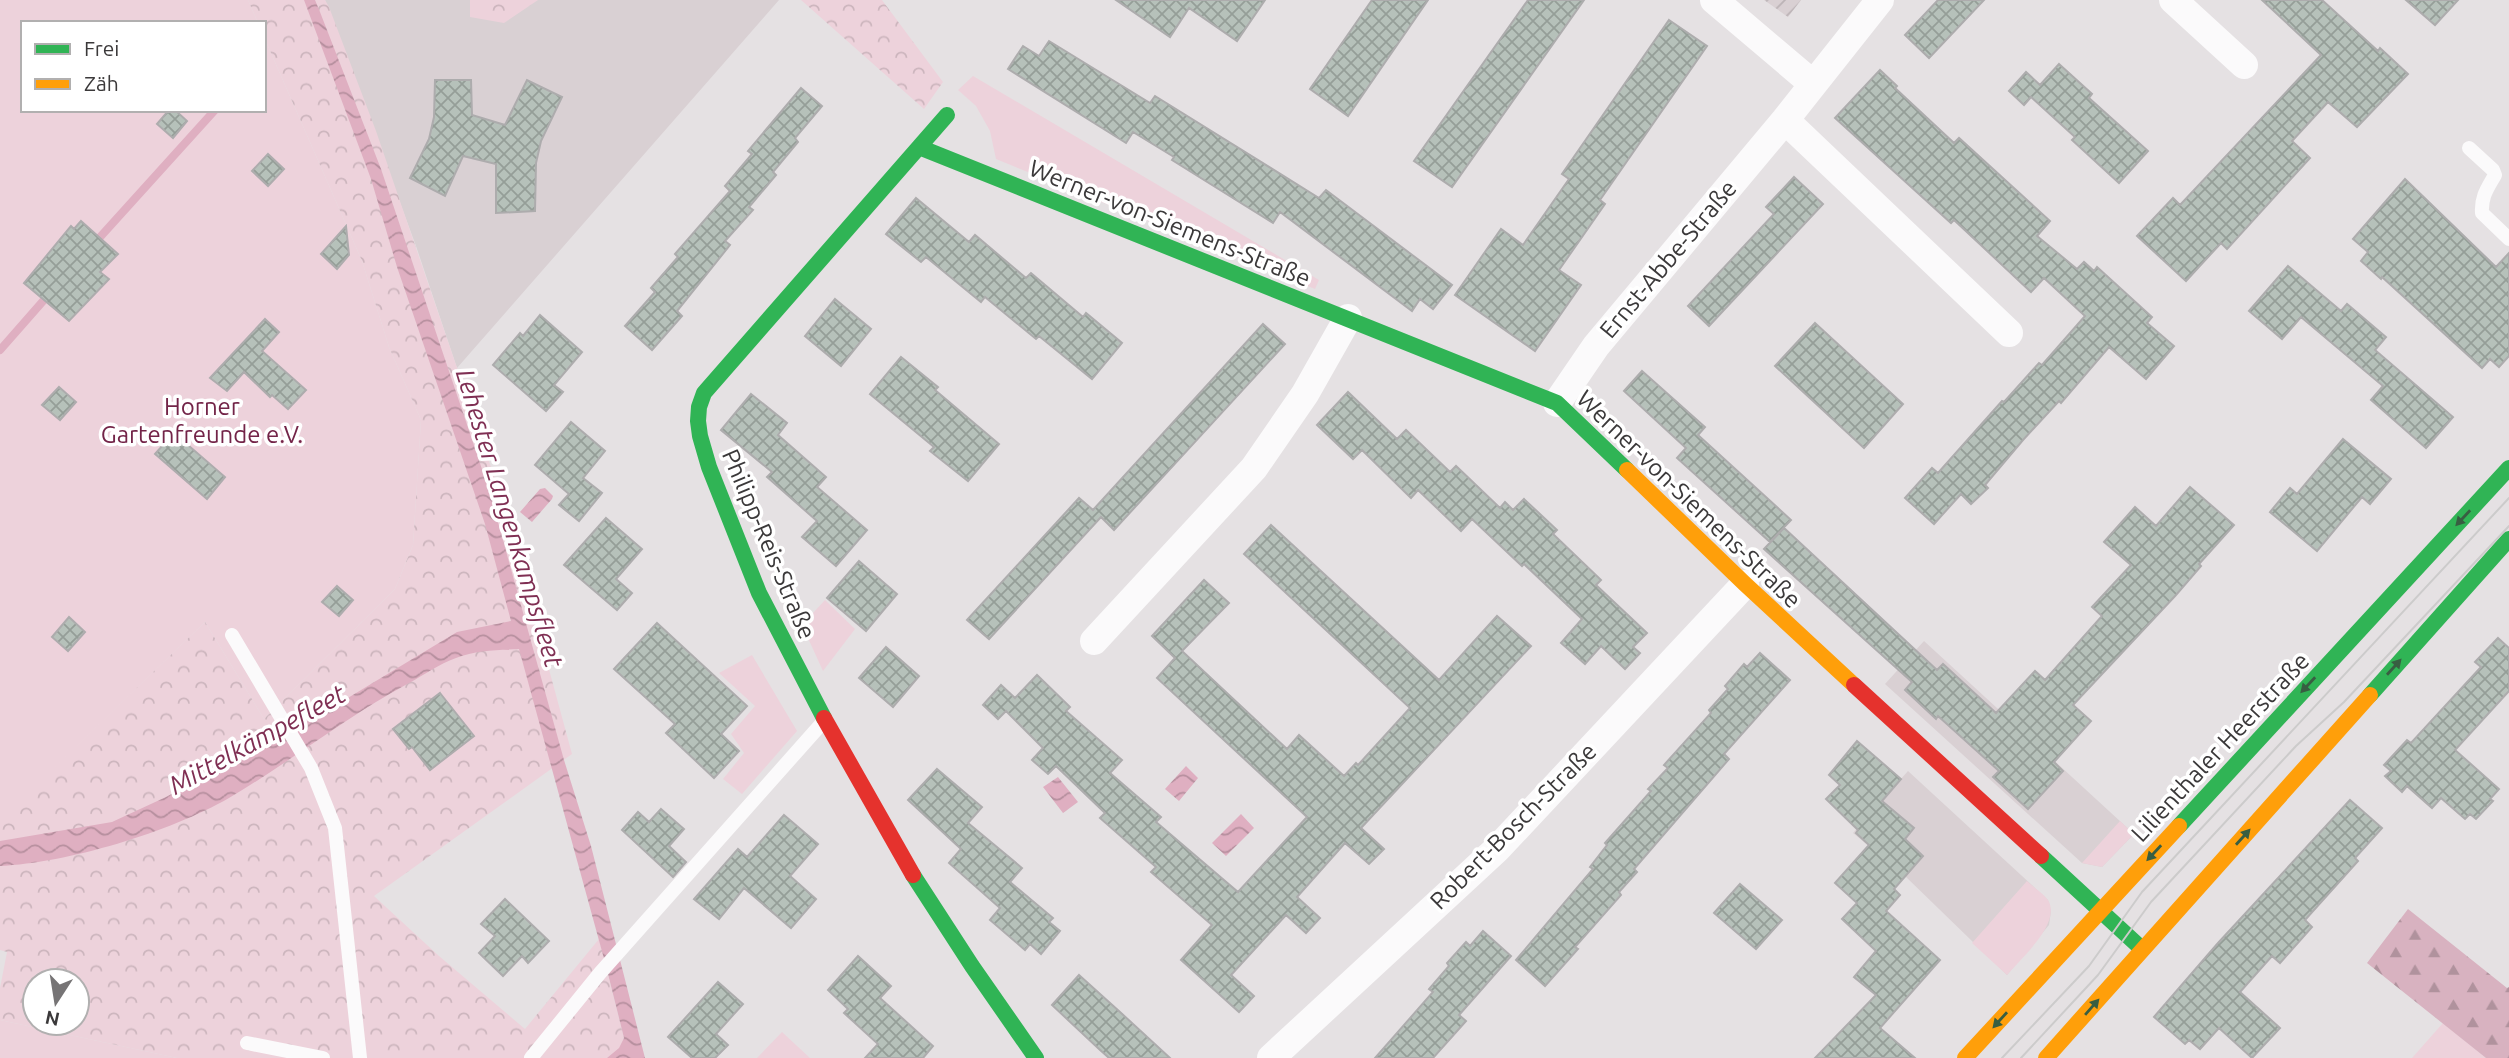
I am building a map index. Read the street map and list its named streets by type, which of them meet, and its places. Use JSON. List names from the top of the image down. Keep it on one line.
{"streets":{"street":["Werner-von-Siemens-Straße","Ernst-Abbe-Straße","Philipp-Reis-Straße","Lilienthaler Heerstraße","Robert-Bosch-Straße"]},"crossings":[["Werner-von-Siemens-Straße","Ernst-Abbe-Straße"],["Werner-von-Siemens-Straße","Philipp-Reis-Straße"],["Werner-von-Siemens-Straße","Lilienthaler Heerstraße"],["Werner-von-Siemens-Straße","Robert-Bosch-Straße"]],"water":["Lehester Langenkampsfleet","Mittelkämpefleet"],"parks":["Horner Gartenfreunde e.V."],"legend":["Frei","Zäh"],"north":"bottom"}
